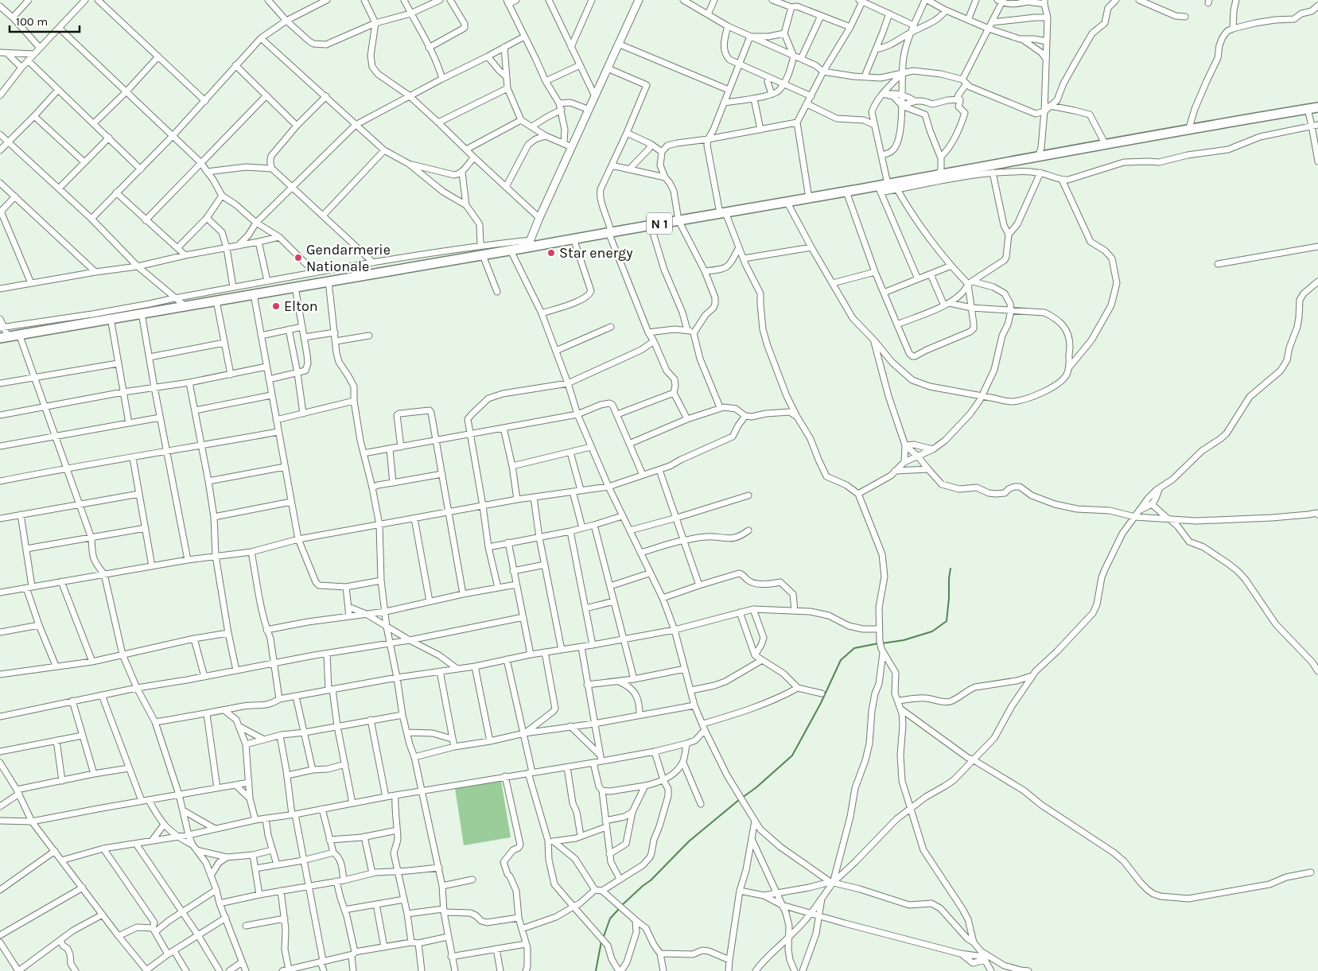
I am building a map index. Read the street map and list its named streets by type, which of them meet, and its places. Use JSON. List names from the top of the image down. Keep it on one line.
{"streets":{"highway":["N 1"]},"places":["Star energy","Gendarmerie Nationale","Elton"],"scale_bar":"100 m"}
